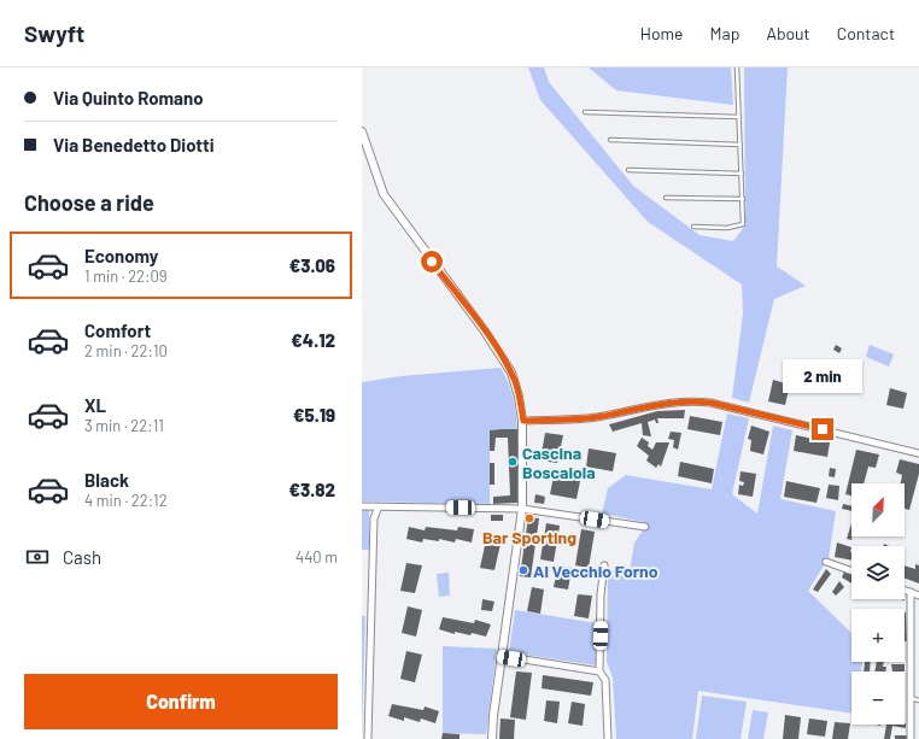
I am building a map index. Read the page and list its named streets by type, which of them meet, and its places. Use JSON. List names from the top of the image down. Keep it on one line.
{"places":["Cascina Boscaiola","Bar Sporting","Al Vecchio Forno"],"north":"top right","page":{"header":"Swyft","nav":["Home","Map","About","Contact"],"banner":["Via Quinto Romano","Via Benedetto Diotti"],"heading":"Choose a ride","list":[{"name":"Economy","note":"1 min · 22:09","value":"€3.06"},{"name":"Comfort","note":"2 min · 22:10","value":"€4.12"},{"name":"XL","note":"3 min · 22:11","value":"€5.19"},{"name":"Black","note":"4 min · 22:12","value":"€3.82"}],"bubble":"2 min","map_buttons":["+","−"],"pay":["Cash","440 m"],"buttons":"Confirm"}}
